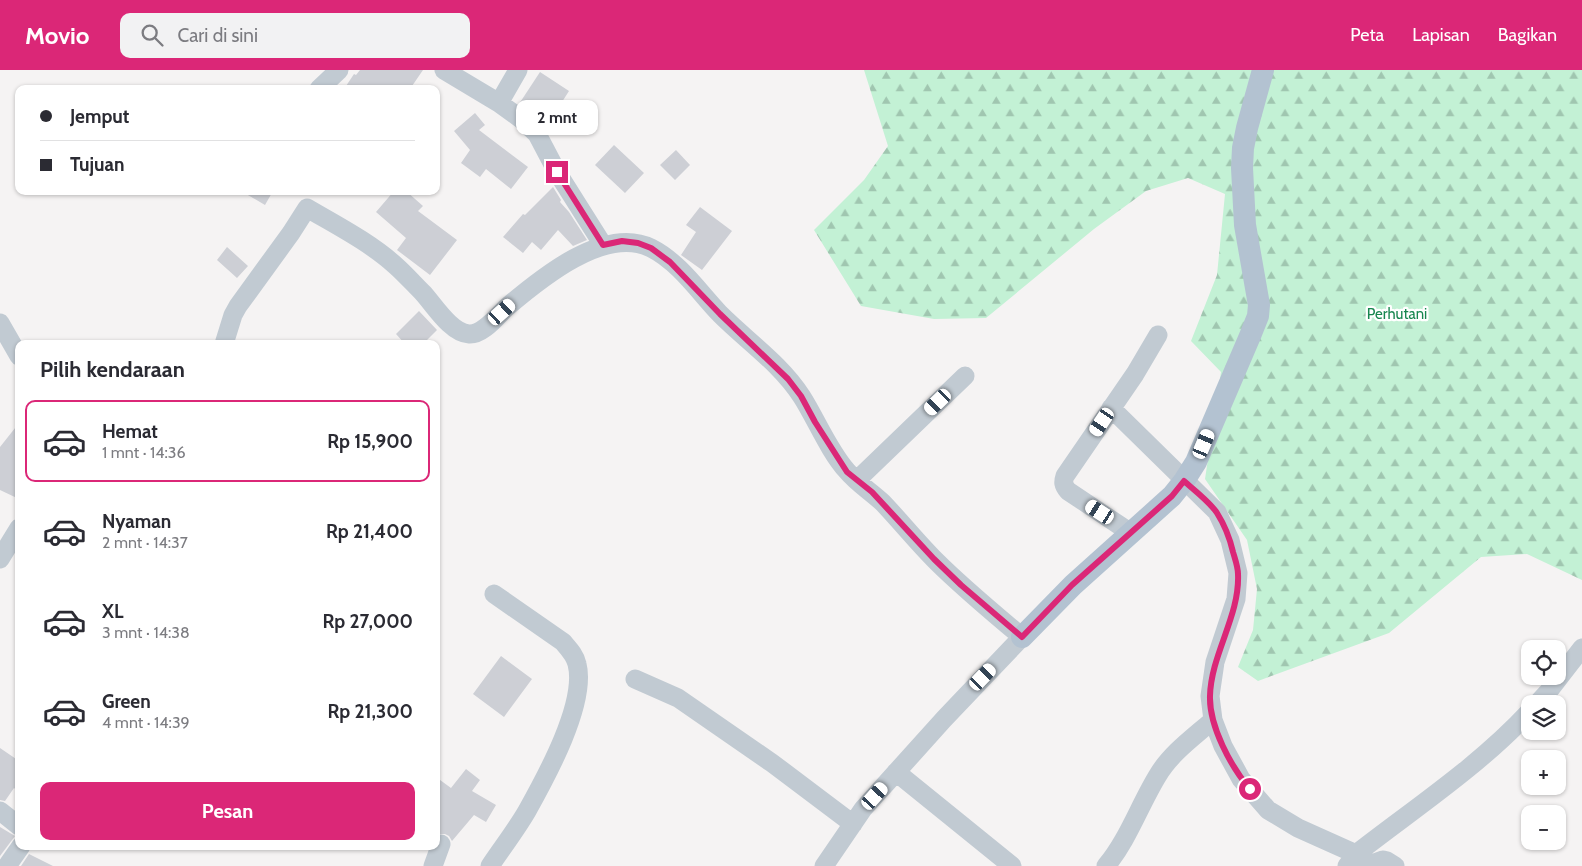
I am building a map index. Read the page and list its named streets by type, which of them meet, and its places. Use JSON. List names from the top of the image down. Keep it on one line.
{"parks":["Perhutani"],"page":{"header":"Movio","search":"Cari di sini","nav":["Peta","Lapisan","Bagikan"],"banner":["Jemput","Tujuan"],"bubble":"2 mnt","heading":"Pilih kendaraan","list":[{"name":"Hemat","note":"1 mnt · 14:36","value":"Rp 15,900"},{"name":"Nyaman","note":"2 mnt · 14:37","value":"Rp 21,400"},{"name":"XL","note":"3 mnt · 14:38","value":"Rp 27,000"},{"name":"Green","note":"4 mnt · 14:39","value":"Rp 21,300"}],"map_buttons":["+","−"],"buttons":"Pesan"}}
